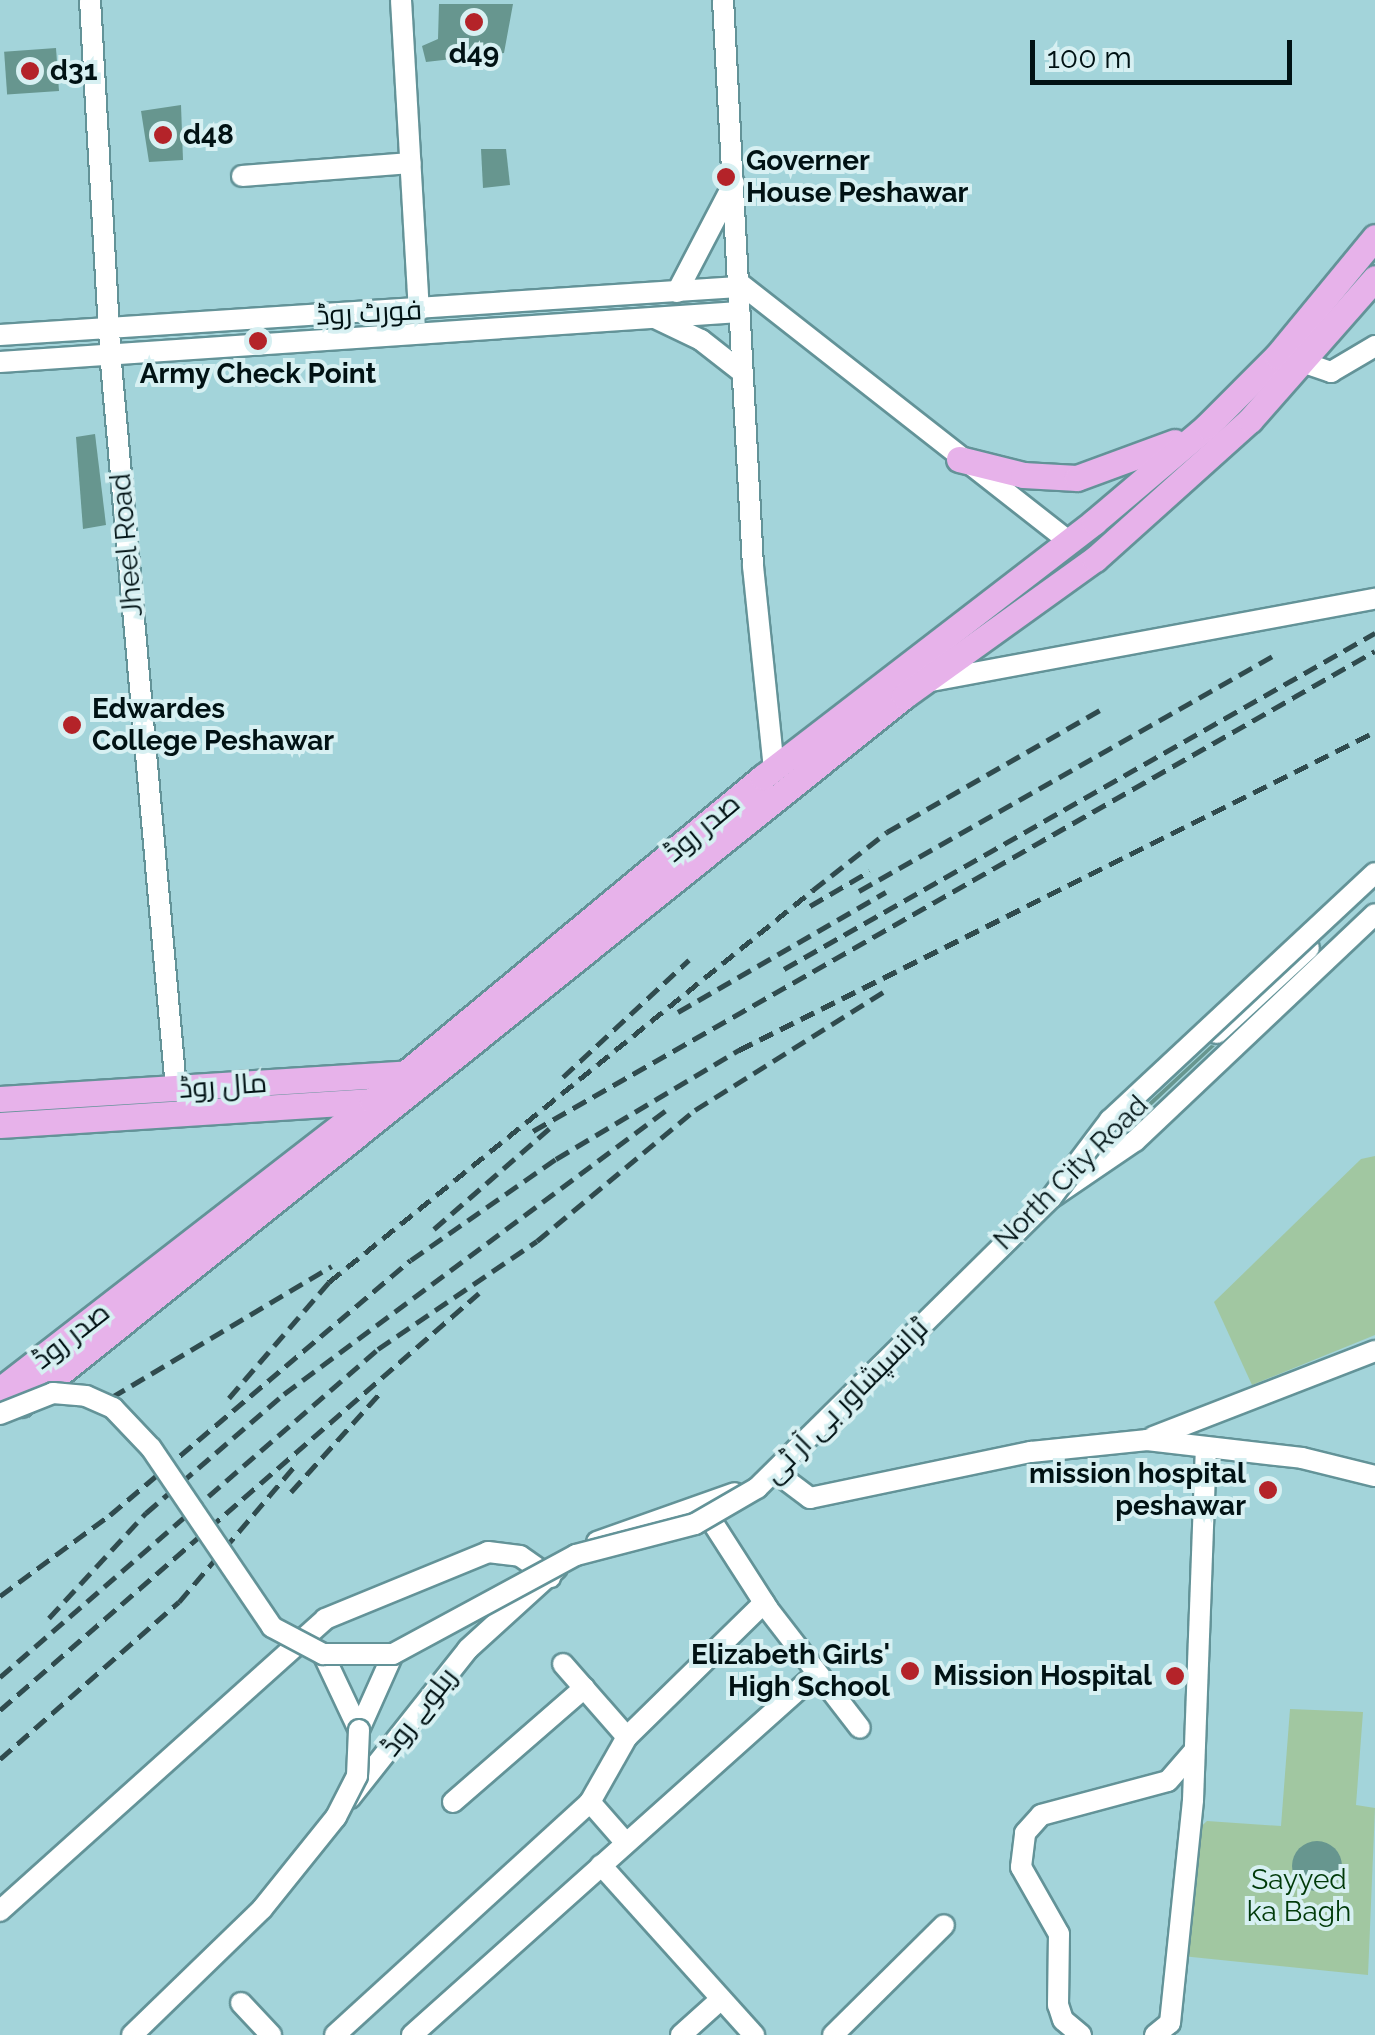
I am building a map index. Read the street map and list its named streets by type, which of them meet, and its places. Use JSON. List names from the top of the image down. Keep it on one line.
{"streets":{"main road":["صدر روڈ","مال روڈ"],"street":["فورٹ روڈ","Jheel Road","North City Road","ٹرانسپشاور بی آر ٹی","ریلوے روڈ"]},"crossings":[["فورٹ روڈ","Jheel Road"],["Jheel Road","مال روڈ"],["صدر روڈ","مال روڈ"],["صدر روڈ","ٹرانسپشاور بی آر ٹی"],["North City Road","ریلوے روڈ"]],"parks":["Sayyed ka Bagh"],"places":["d49","d31","d48","Governer House Peshawar","Army Check Point","Edwardes College Peshawar","mission hospital peshawar","Elizabeth Girls' High School","Mission Hospital"],"scale_bar":"100 m"}
